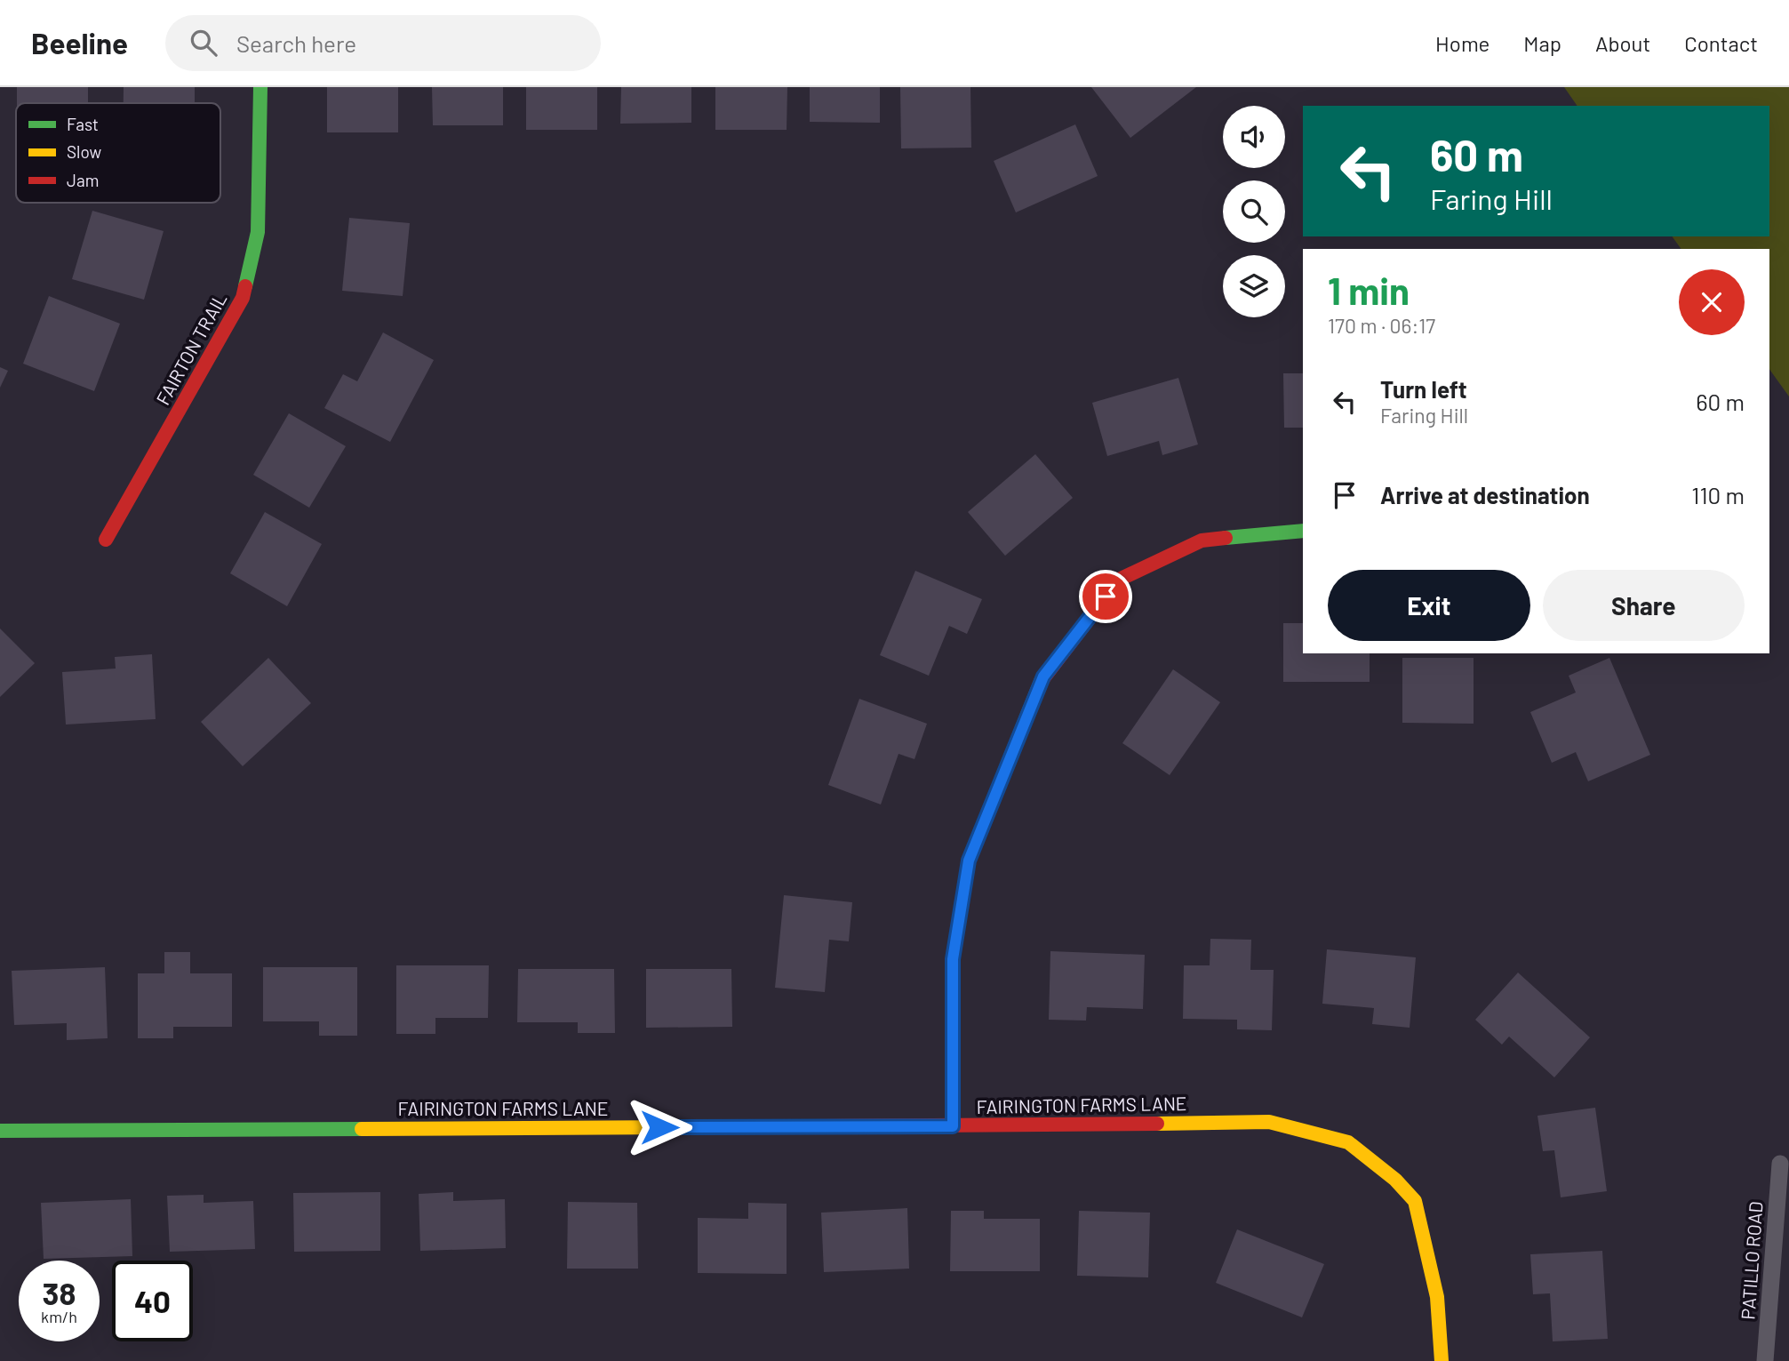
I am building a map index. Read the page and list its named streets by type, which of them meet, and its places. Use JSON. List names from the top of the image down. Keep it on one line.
{"streets":{"street":["FAIRTON TRAIL","FAIRINGTON FARMS LANE"],"lane":["PATILLO ROAD"]},"legend":["Fast","Slow","Jam"],"page":{"header":"Beeline","search":"Search here","nav":["Home","Map","About","Contact"],"turn":["60 m","Faring Hill"],"heading":["1 min","170 m · 06:17"],"list":[{"name":"Turn left","note":"Faring Hill","value":"60 m"},{"name":"Arrive at destination","value":"110 m"}],"buttons":["Exit","Share"],"speed":"38 km/h","limit":"40"}}
